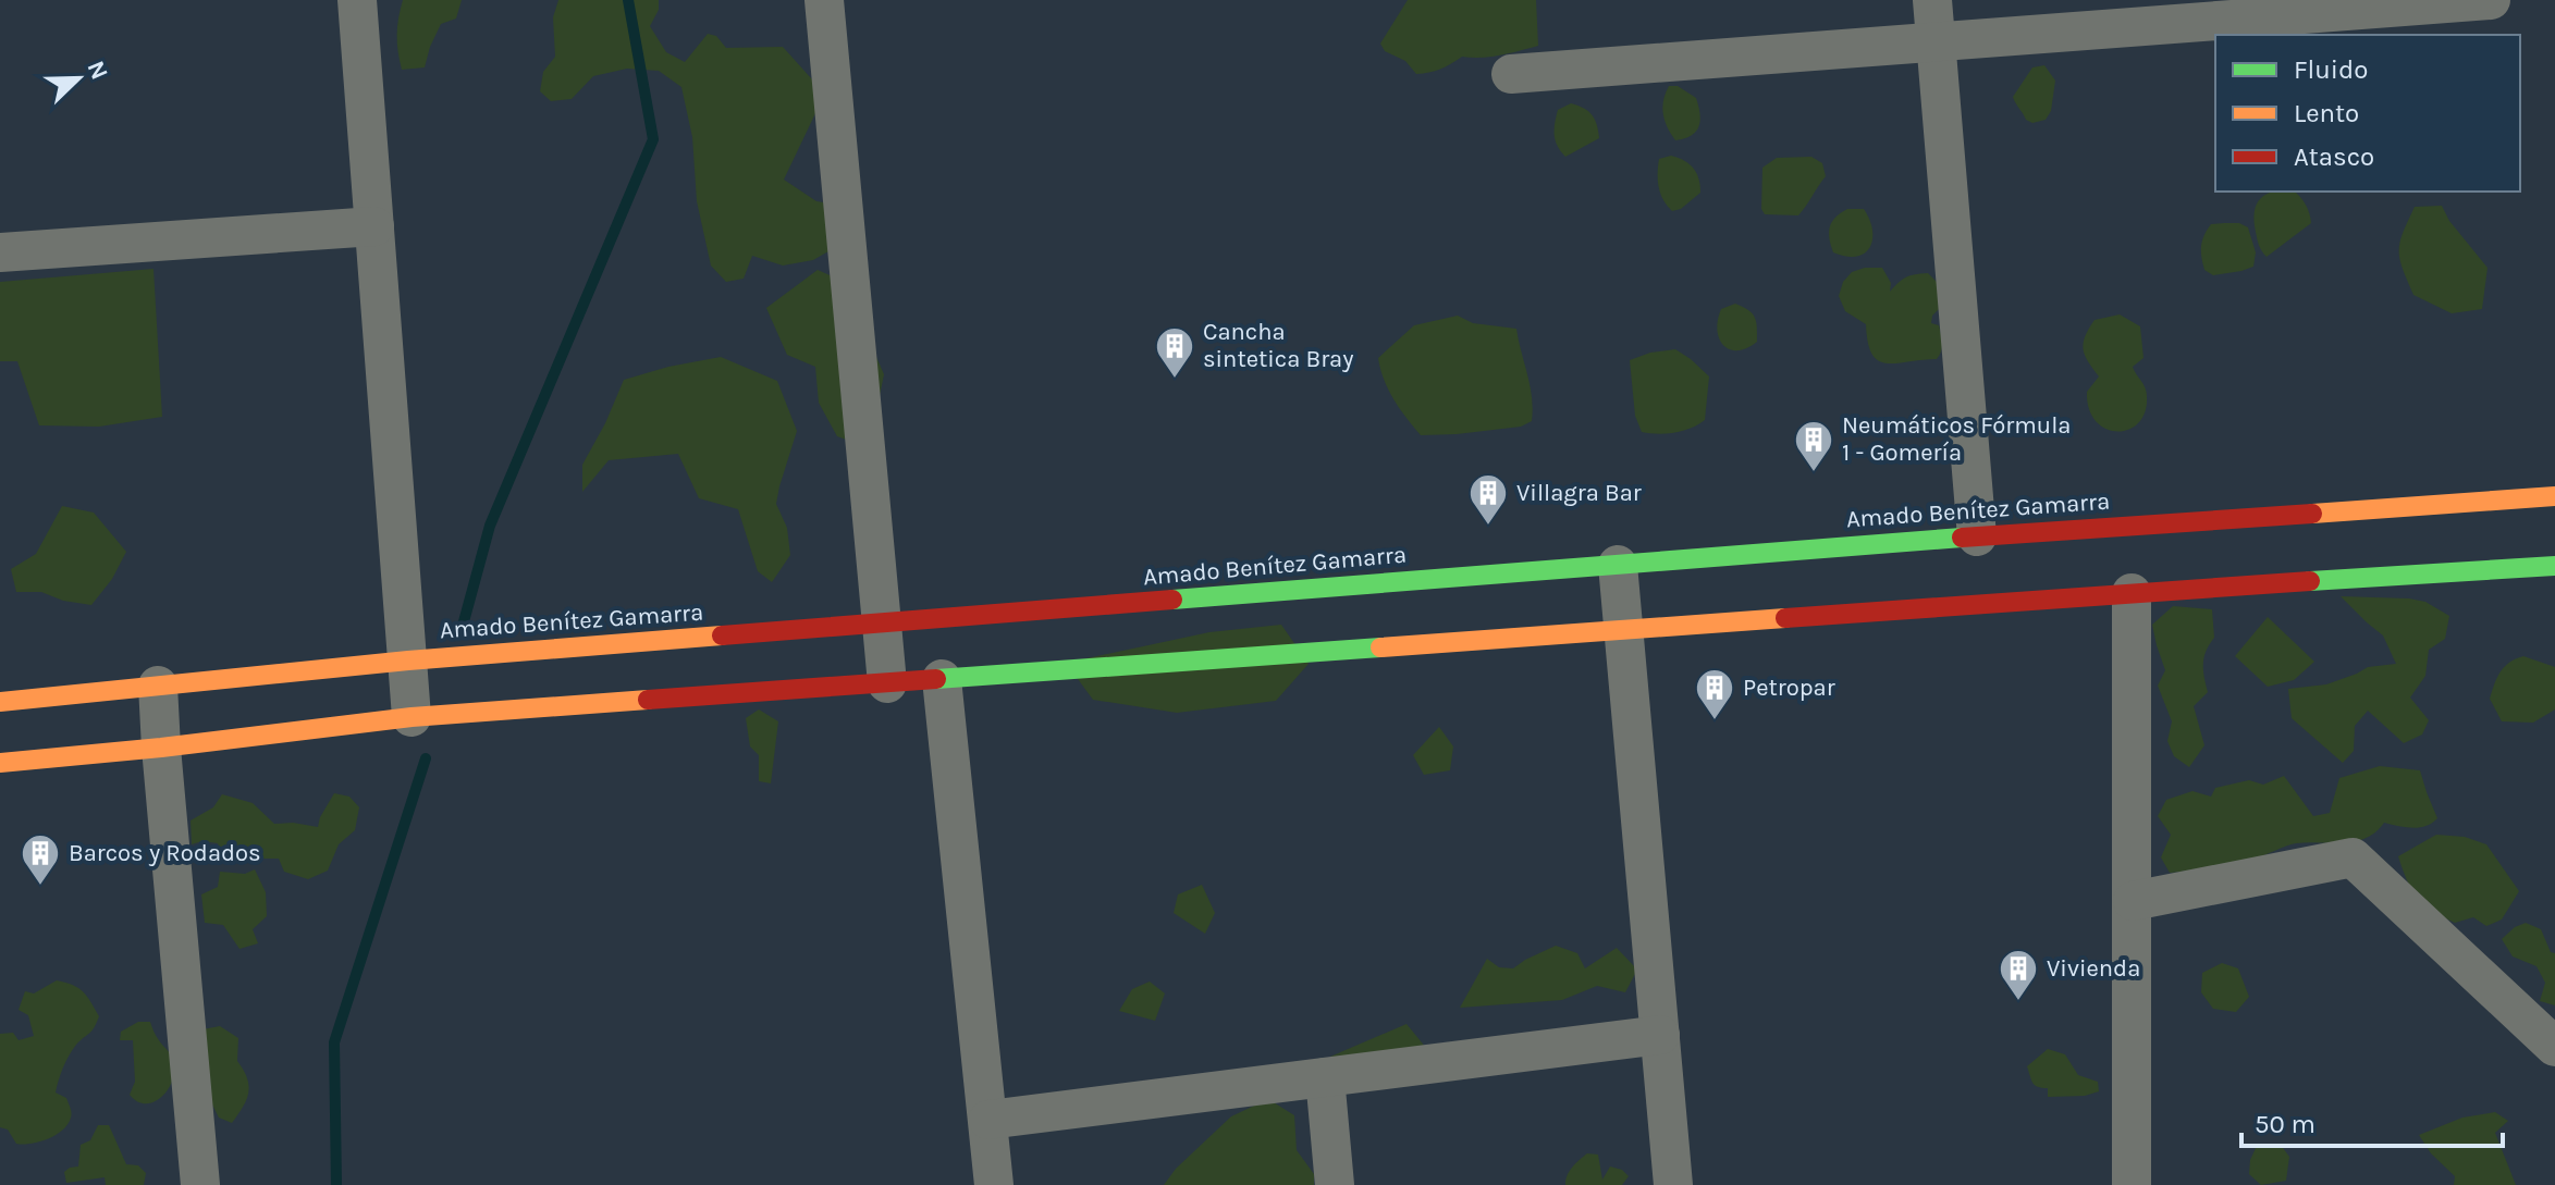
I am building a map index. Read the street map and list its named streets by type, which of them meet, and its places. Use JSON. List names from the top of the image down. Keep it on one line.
{"streets":{"main road":["Amado Benítez Gamarra"]},"places":{"building":["Cancha sintetica Bray","Neumáticos Fórmula 1 - Gomería","Villagra Bar","Petropar","Barcos y Rodados","Vivienda"]},"legend":["Fluido","Lento","Atasco"],"scale_bar":"50 m","north":"top right"}
